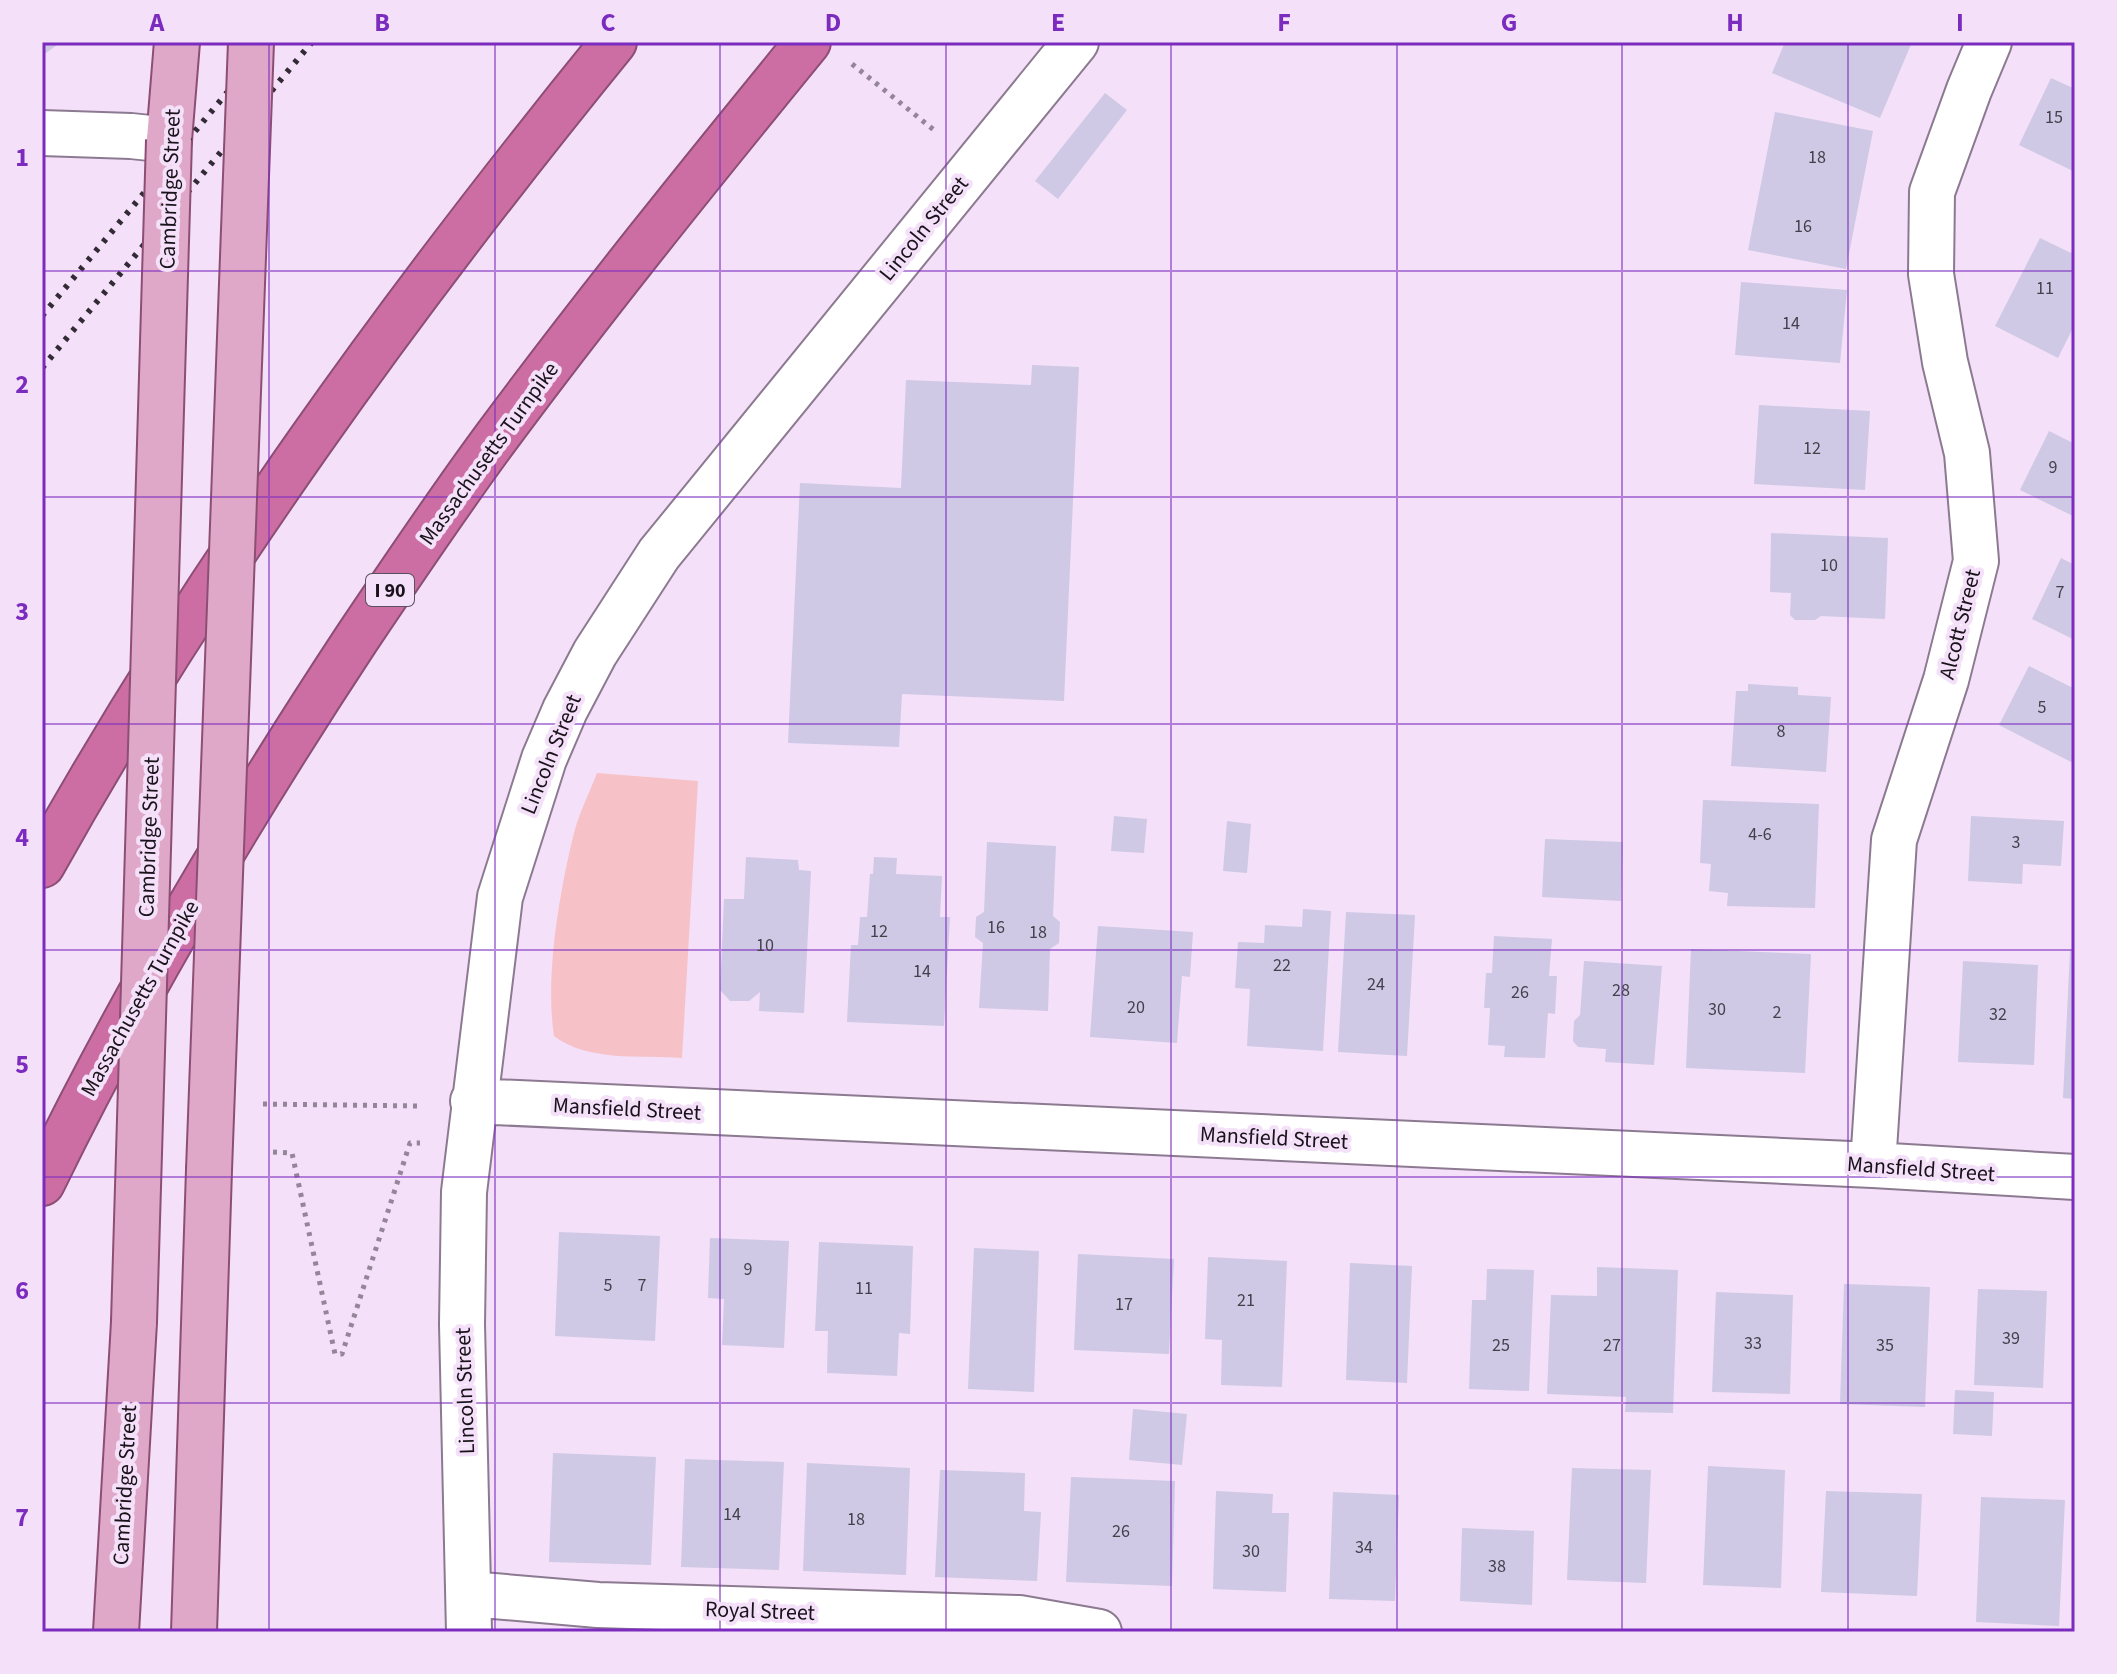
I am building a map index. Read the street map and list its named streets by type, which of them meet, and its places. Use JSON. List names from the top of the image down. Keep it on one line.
{"streets":{"highway":["Massachusetts Turnpike","I 90"],"main road":["Cambridge Street"],"street":["Lincoln Street","Alcott Street","Mansfield Street","Royal Street"]},"crossings":[["Lincoln Street","Mansfield Street"],["Lincoln Street","Royal Street"],["Alcott Street","Mansfield Street"]],"house_numbers":["15","18","16","11","14","12","9","10","7","5","8","4-6","3","16","12","18","10","22","14","24","28","26","20","30","2","32","9","5","7","11","21","17","39","33","25","27","35","14","18","26","34","30","38"],"grid":{"columns":["A","B","C","D","E","F","G","H","I"],"rows":["1","2","3","4","5","6","7"]}}
